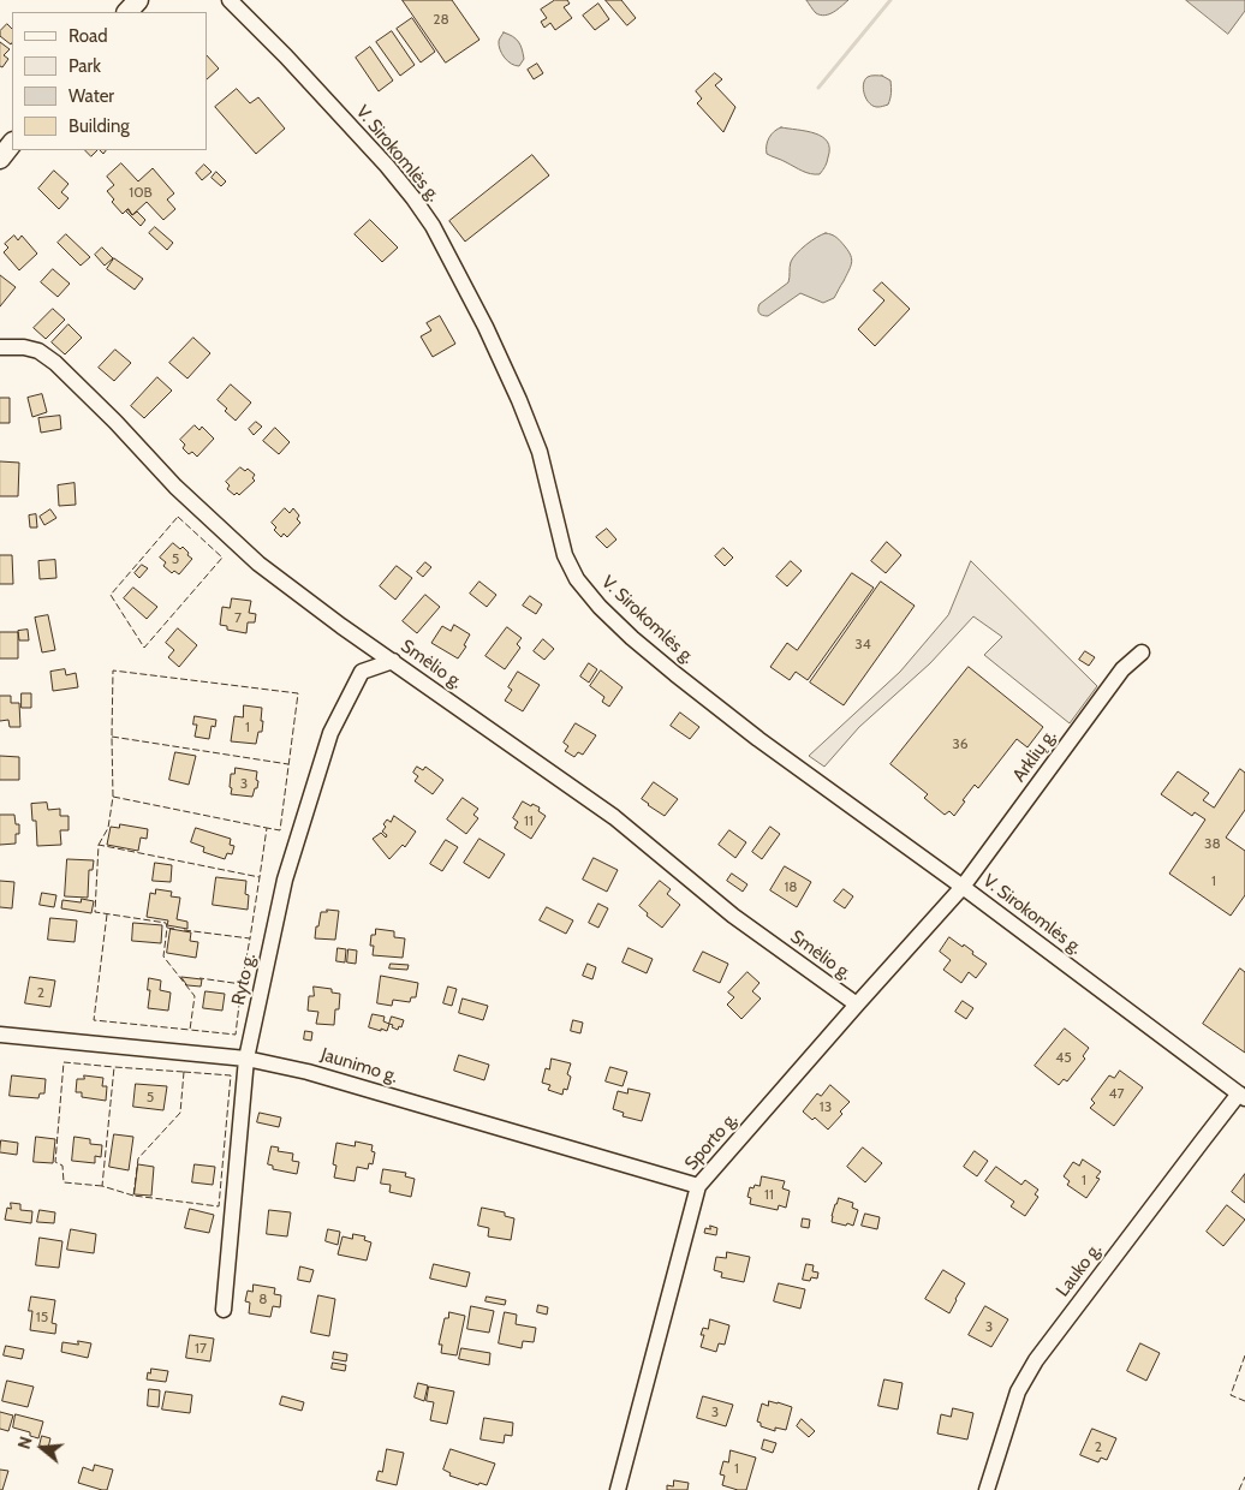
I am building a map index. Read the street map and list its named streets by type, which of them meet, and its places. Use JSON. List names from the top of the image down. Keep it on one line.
{"streets":{"street":["V. Sirokomlės g.","Smėlio g.","Arklių g.","Ryto g.","Jaunimo g.","Sporto g.","Lauko g."]},"crossings":[["V. Sirokomlės g.","Arklių g."],["V. Sirokomlės g.","Sporto g."],["V. Sirokomlės g.","Lauko g."],["Smėlio g.","Ryto g."],["Smėlio g.","Sporto g."],["Arklių g.","Sporto g."],["Ryto g.","Jaunimo g."],["Jaunimo g.","Sporto g."]],"house_numbers":["28","10B","5","7","34","1","36","3","11","38","1","18","2","45","47","5","13","1","11","8","15","3","17","3","2","1"],"legend":["Road","Park","Water","Building"],"north":"left"}
